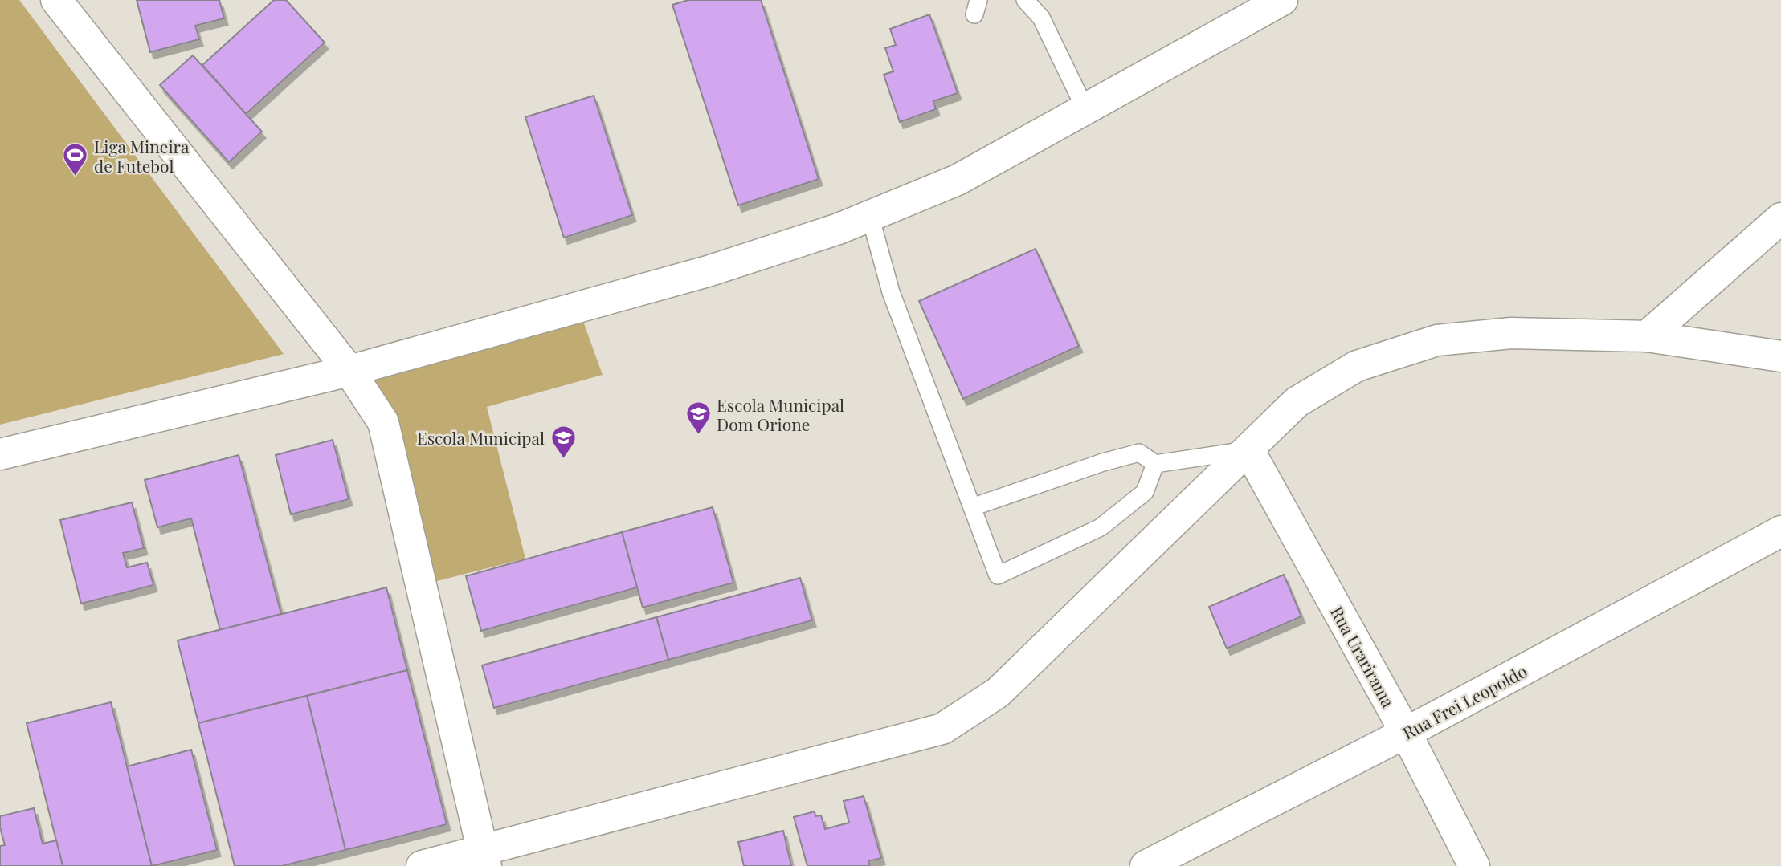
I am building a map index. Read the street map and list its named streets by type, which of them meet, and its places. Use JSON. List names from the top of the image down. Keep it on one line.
{"streets":{"street":["Rua Urarirama","Rua Frei Leopoldo"]},"crossings":[["Rua Urarirama","Rua Frei Leopoldo"]],"places":{"sports":["Liga Mineira de Futebol"],"school or university":["Escola Municipal Dom Orione","Escola Municipal"]}}
